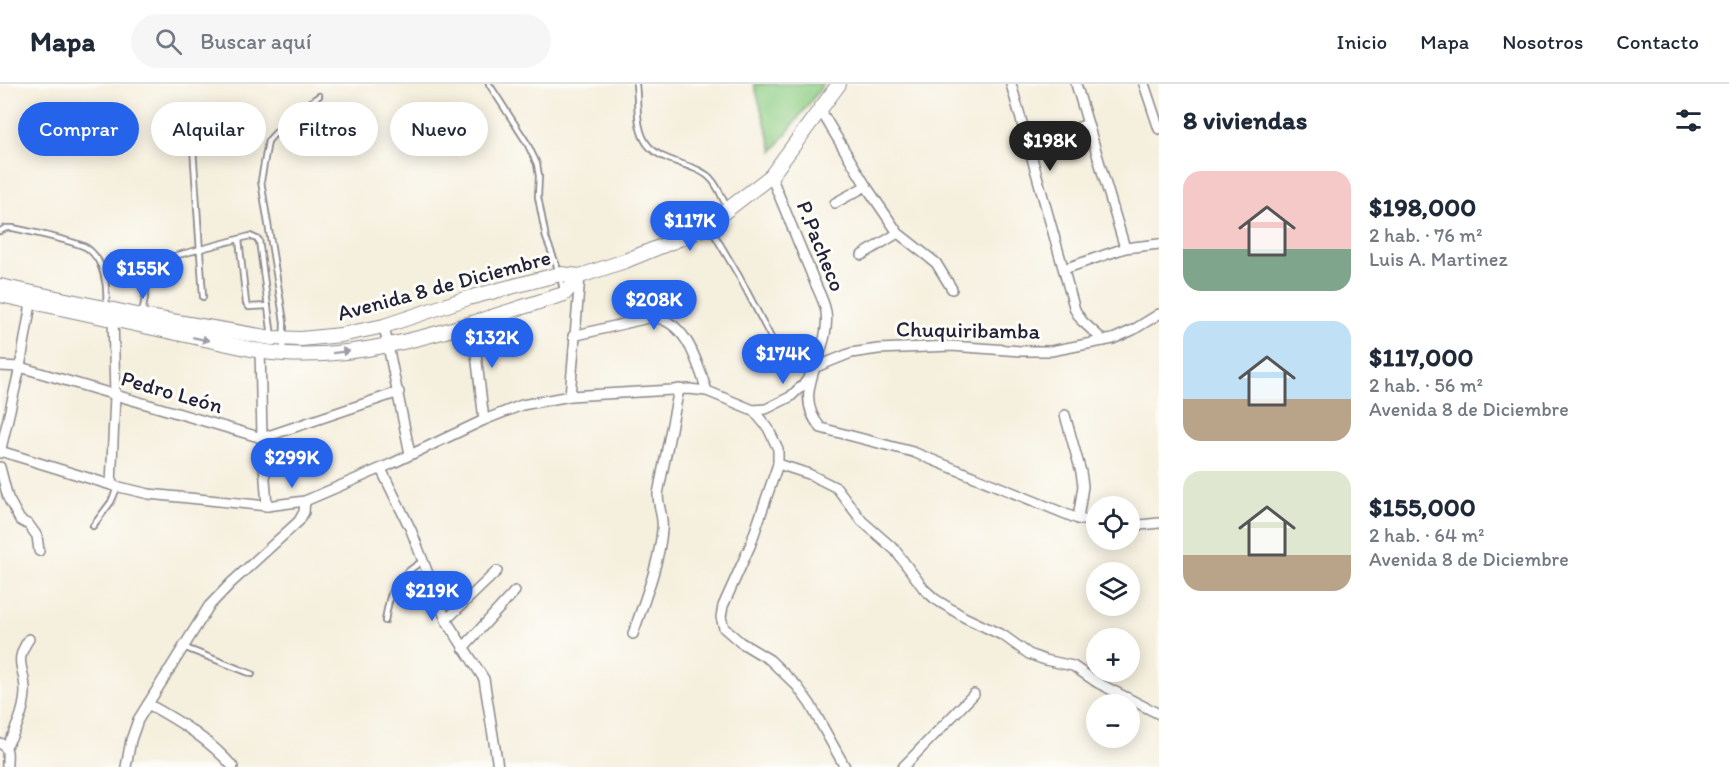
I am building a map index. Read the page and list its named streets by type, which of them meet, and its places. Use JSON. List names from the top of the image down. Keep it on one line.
{"streets":{"main road":["Avenida 8 de Diciembre"],"street":["P.Pacheco","Chuquiribamba","Pedro León"]},"crossings":[["P.Pacheco","Avenida 8 de Diciembre"],["P.Pacheco","Chuquiribamba"]],"page":{"header":"Mapa","search":"Buscar aquí","nav":["Inicio","Mapa","Nosotros","Contacto"],"heading":"8 viviendas","chip":["Comprar","Alquilar","Filtros","Nuevo"],"price":["$198K","$117K","$155K","$208K","$132K","$174K","$299K","$219K"],"list":[{"name":"$198,000","note":"2 hab. · 76 m² · Luis A. Martinez"},{"name":"$117,000","note":"2 hab. · 56 m² · Avenida 8 de Diciembre"},{"name":"$155,000","note":"2 hab. · 64 m² · Avenida 8 de Diciembre"}],"map_buttons":["+","−"]}}
